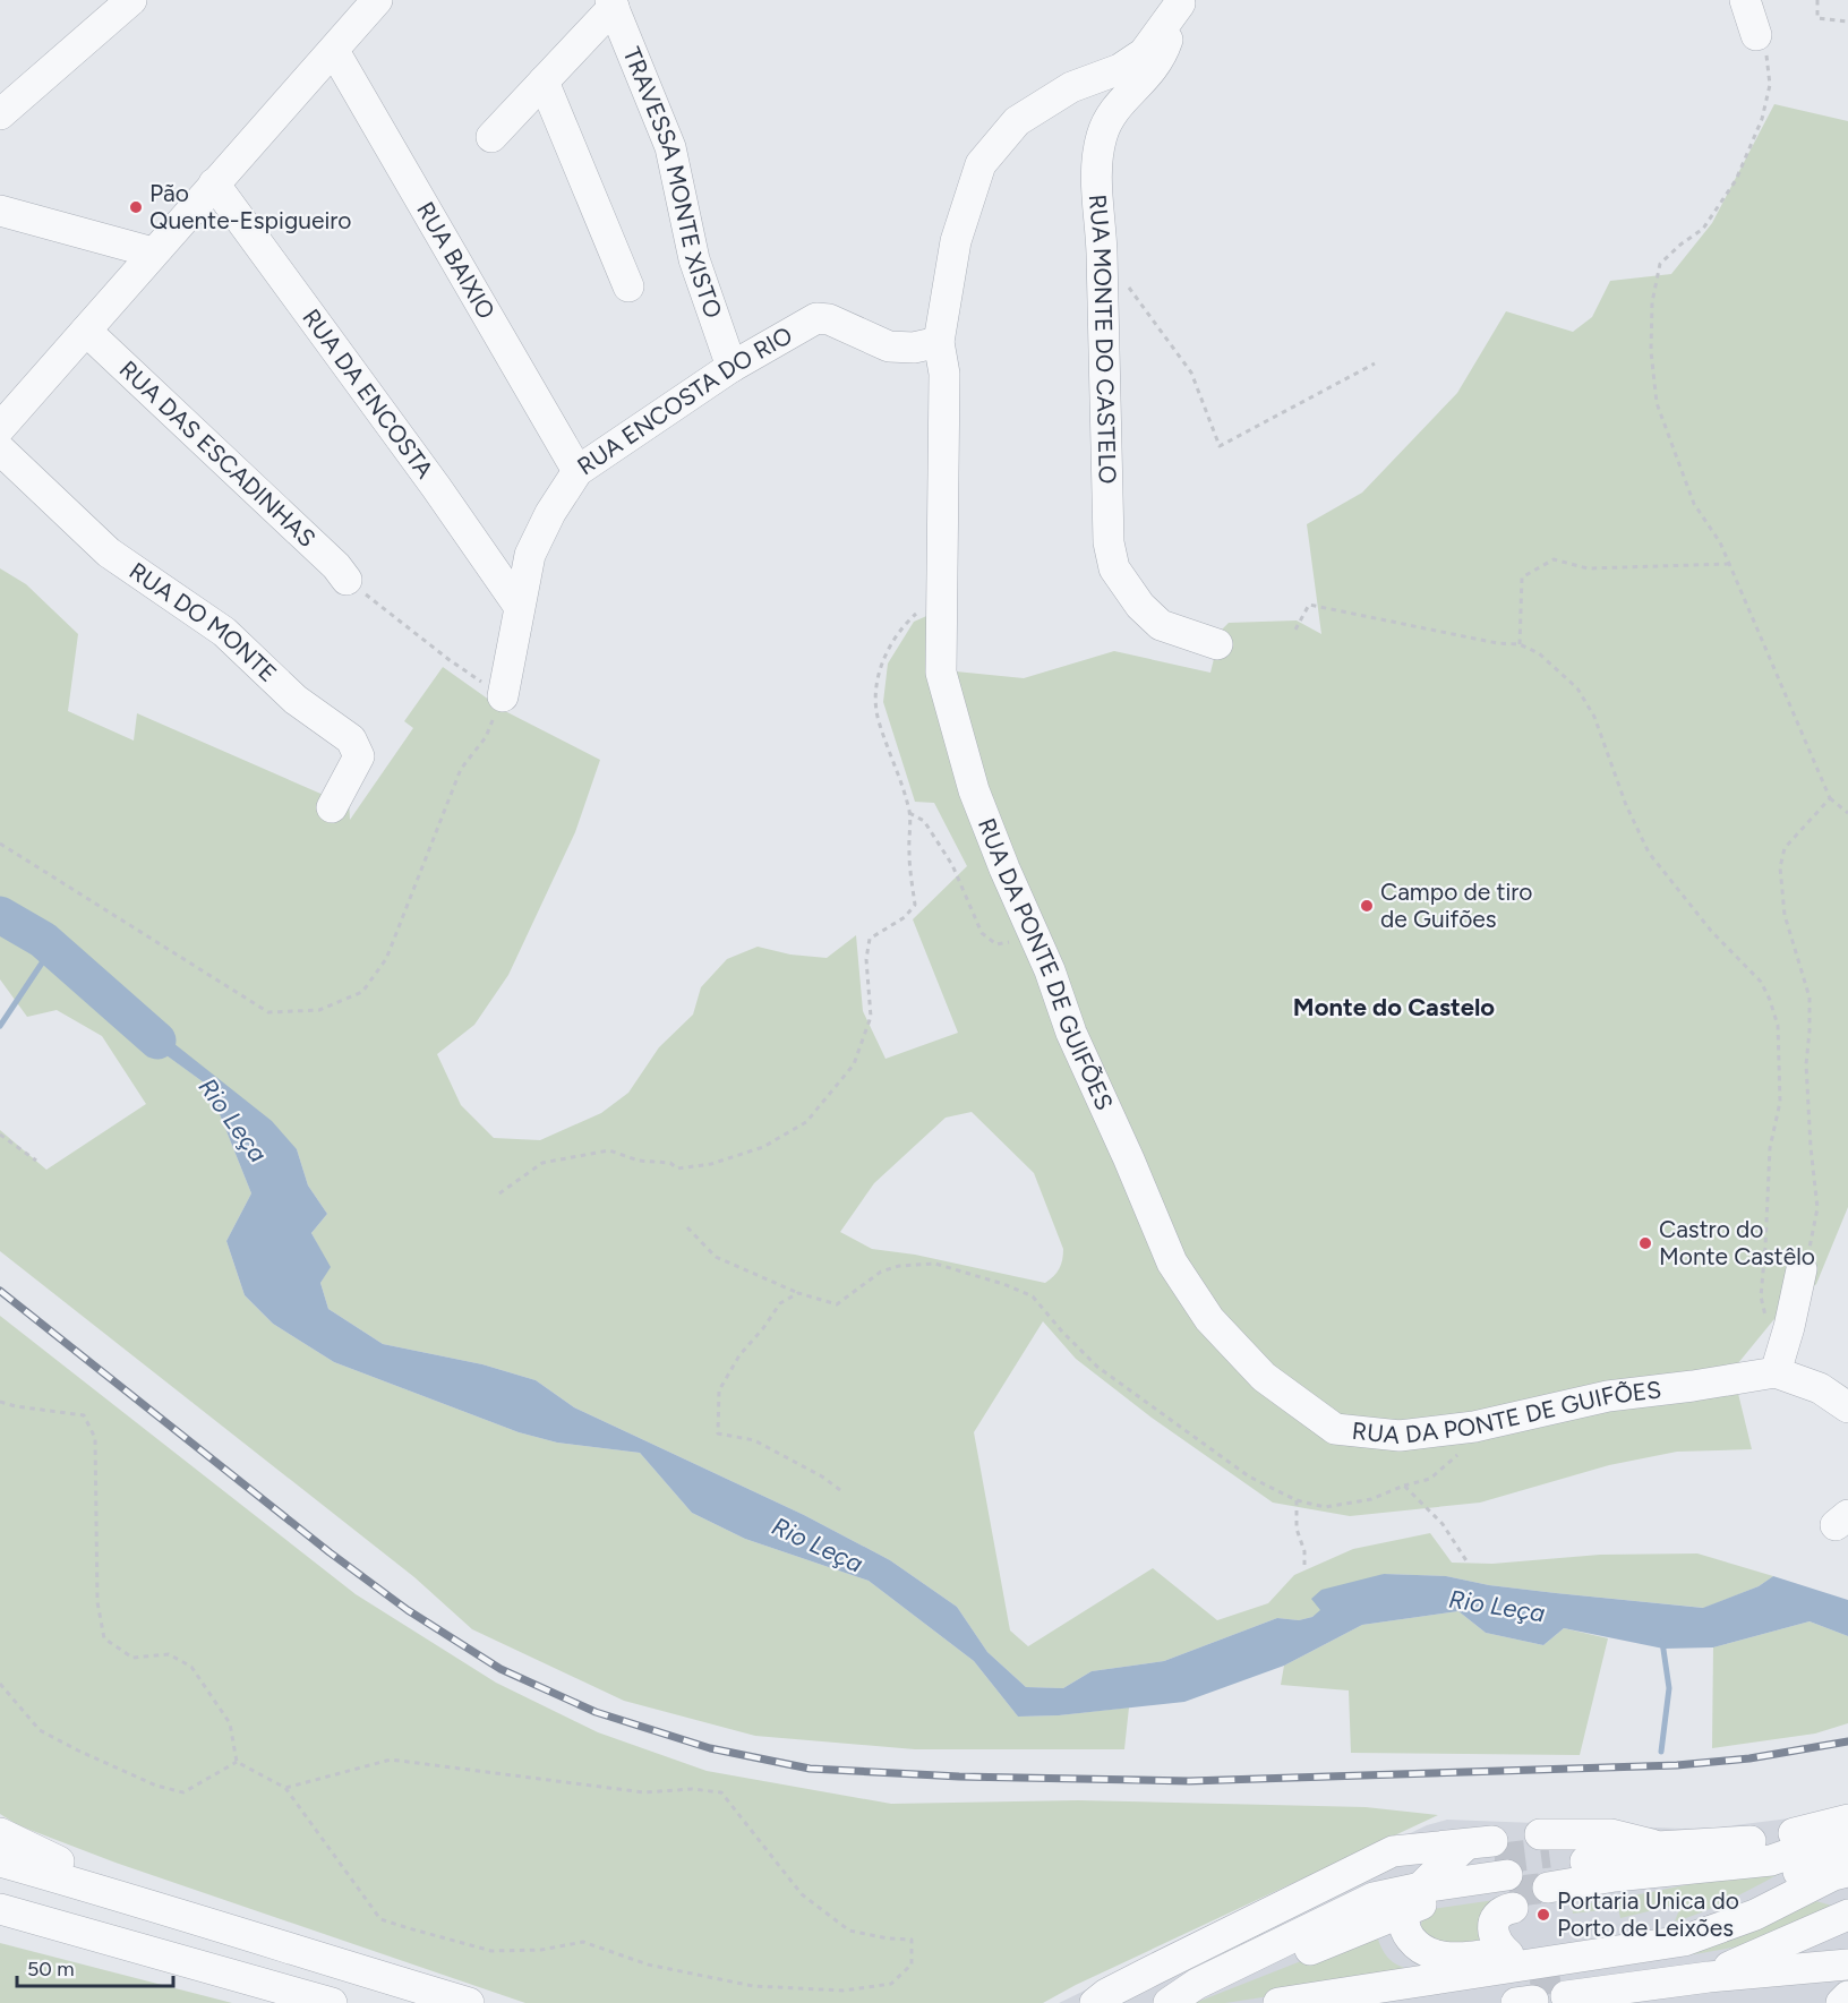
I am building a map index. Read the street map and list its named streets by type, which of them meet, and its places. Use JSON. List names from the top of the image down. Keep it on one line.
{"streets":{"street":["TRAVESSA MONTE XISTO","RUA BAIXIO","RUA MONTE DO CASTELO","RUA DA ENCOSTA","RUA ENCOSTA DO RIO","RUA DAS ESCADINHAS","RUA DO MONTE","RUA DA PONTE DE GUIFÕES"]},"crossings":[["TRAVESSA MONTE XISTO","RUA ENCOSTA DO RIO"],["RUA BAIXIO","RUA ENCOSTA DO RIO"],["RUA MONTE DO CASTELO","RUA DA PONTE DE GUIFÕES"],["RUA DA ENCOSTA","RUA ENCOSTA DO RIO"],["RUA ENCOSTA DO RIO","RUA DA PONTE DE GUIFÕES"]],"districts":["Monte do Castelo"],"water":["Rio Leça"],"places":["Pão Quente-Espigueiro","Campo de tiro de Guifões","Castro do Monte Castêlo","Portaria Unica do Porto de Leixões"],"scale_bar":"50 m"}
